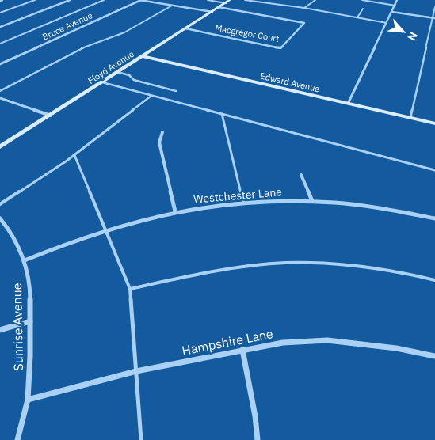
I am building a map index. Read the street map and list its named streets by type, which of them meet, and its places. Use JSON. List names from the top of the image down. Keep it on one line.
{"streets":{"street":["Bruce Avenue","Macgregor Court","Floyd Avenue","Edward Avenue","Westchester Lane","Sunrise Avenue","Hampshire Lane"]},"crossings":[["Macgregor Court","Floyd Avenue"],["Floyd Avenue","Edward Avenue"],["Westchester Lane","Sunrise Avenue"],["Sunrise Avenue","Hampshire Lane"]],"north":"bottom right"}
